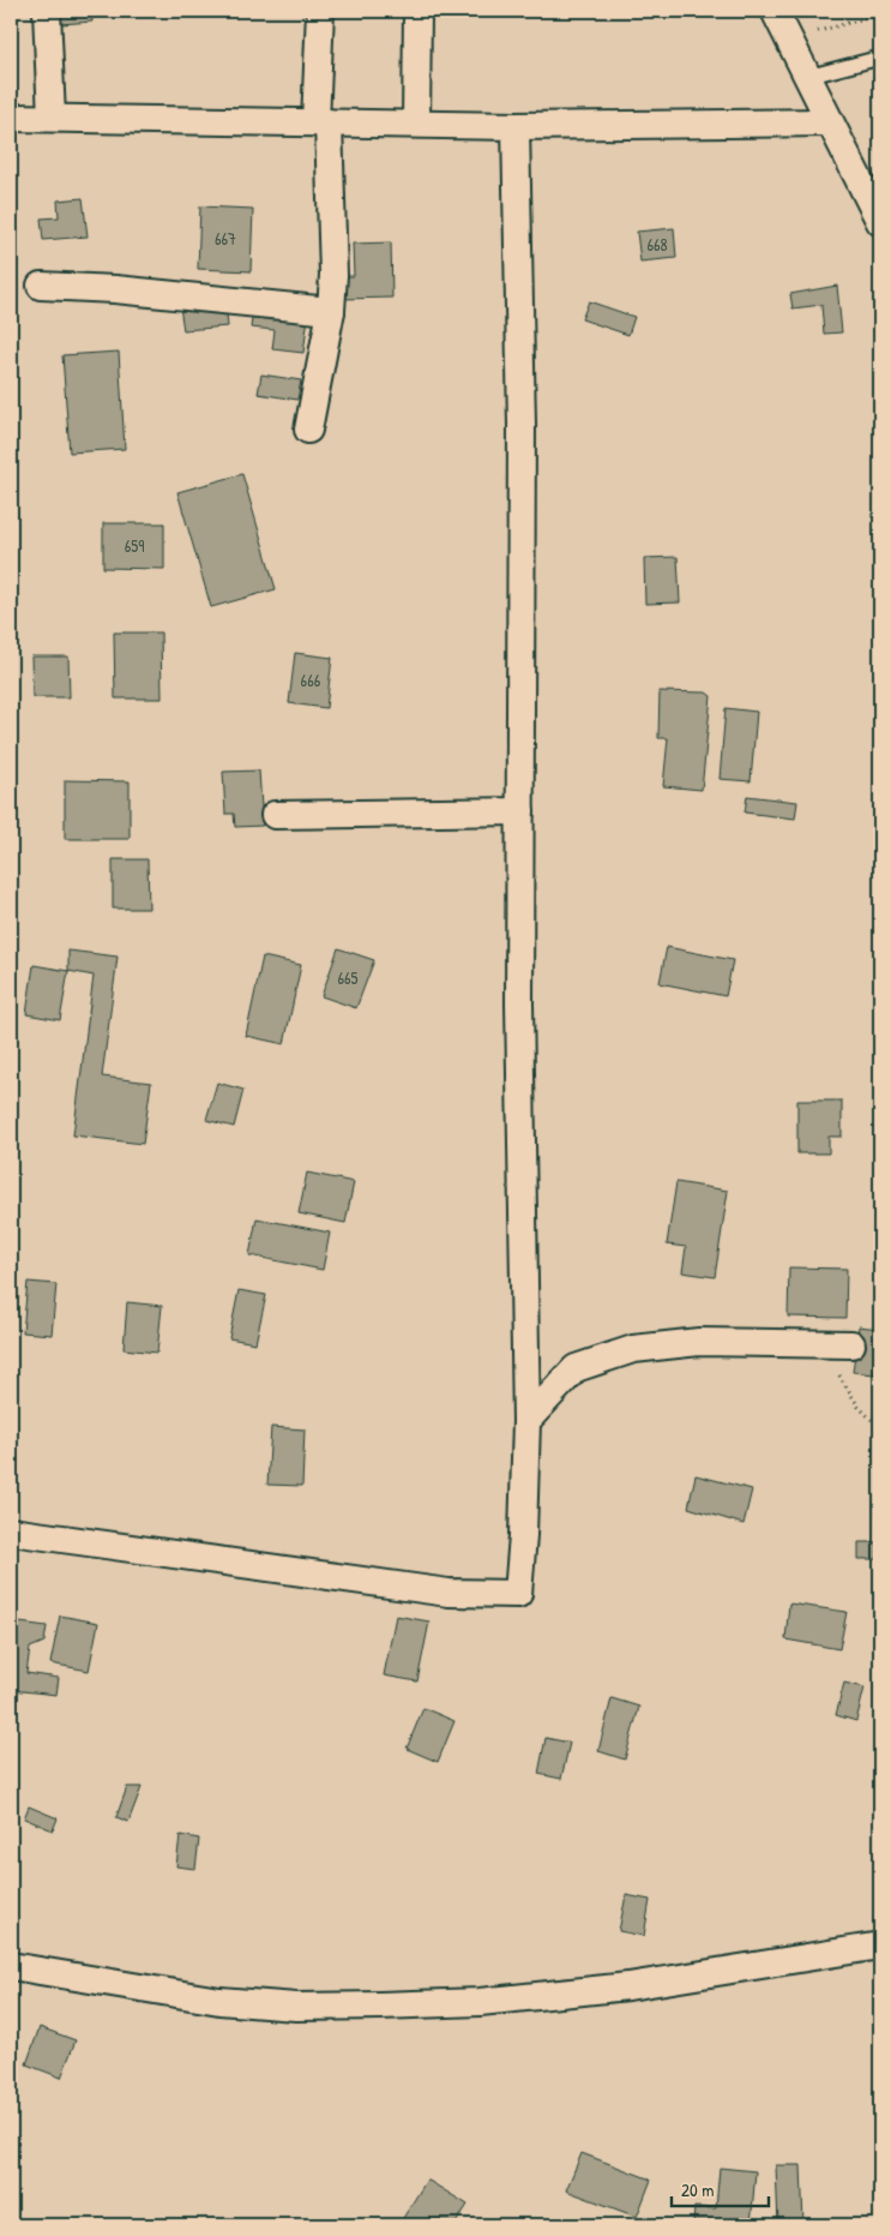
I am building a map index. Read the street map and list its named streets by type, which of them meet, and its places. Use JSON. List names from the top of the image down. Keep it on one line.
{"house_numbers":["667","668","659","666","665"],"scale_bar":"20 m"}
